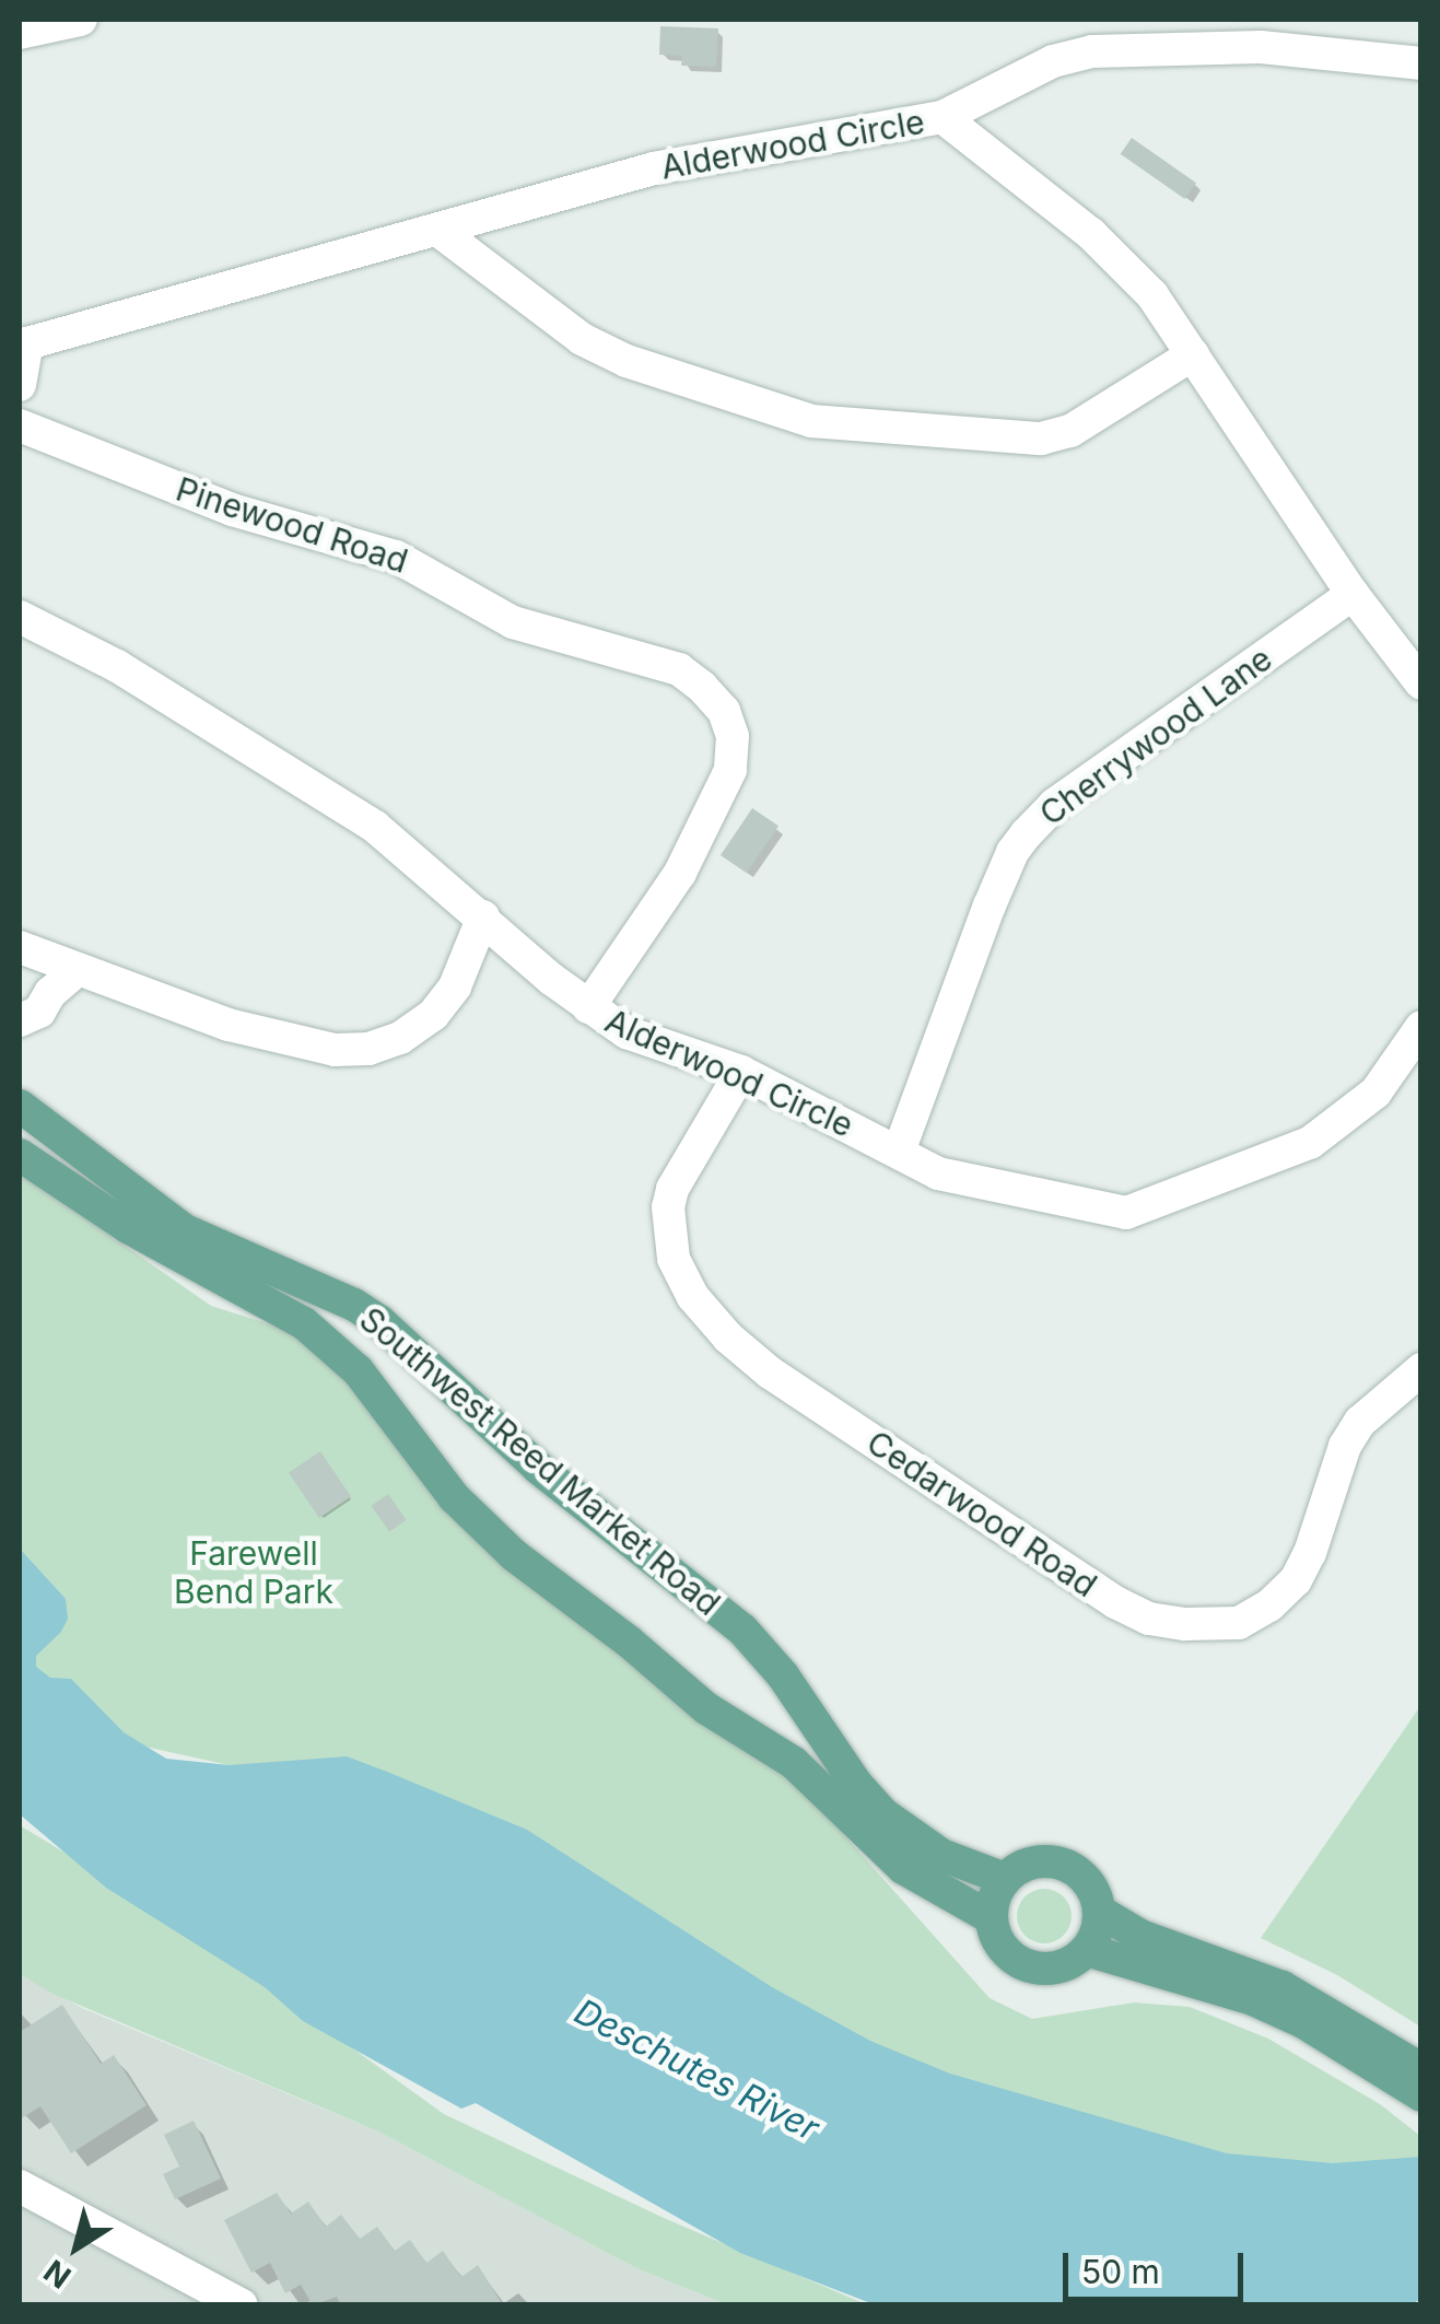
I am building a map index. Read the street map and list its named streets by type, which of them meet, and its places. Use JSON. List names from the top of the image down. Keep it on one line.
{"streets":{"main road":["Southwest Reed Market Road"],"street":["Alderwood Circle","Pinewood Road","Cherrywood Lane","Cedarwood Road"]},"crossings":[["Alderwood Circle","Pinewood Road"],["Alderwood Circle","Cherrywood Lane"],["Alderwood Circle","Cedarwood Road"]],"water":["Deschutes River"],"parks":["Farewell Bend Park"],"scale_bar":"50 m","north":"bottom left"}
